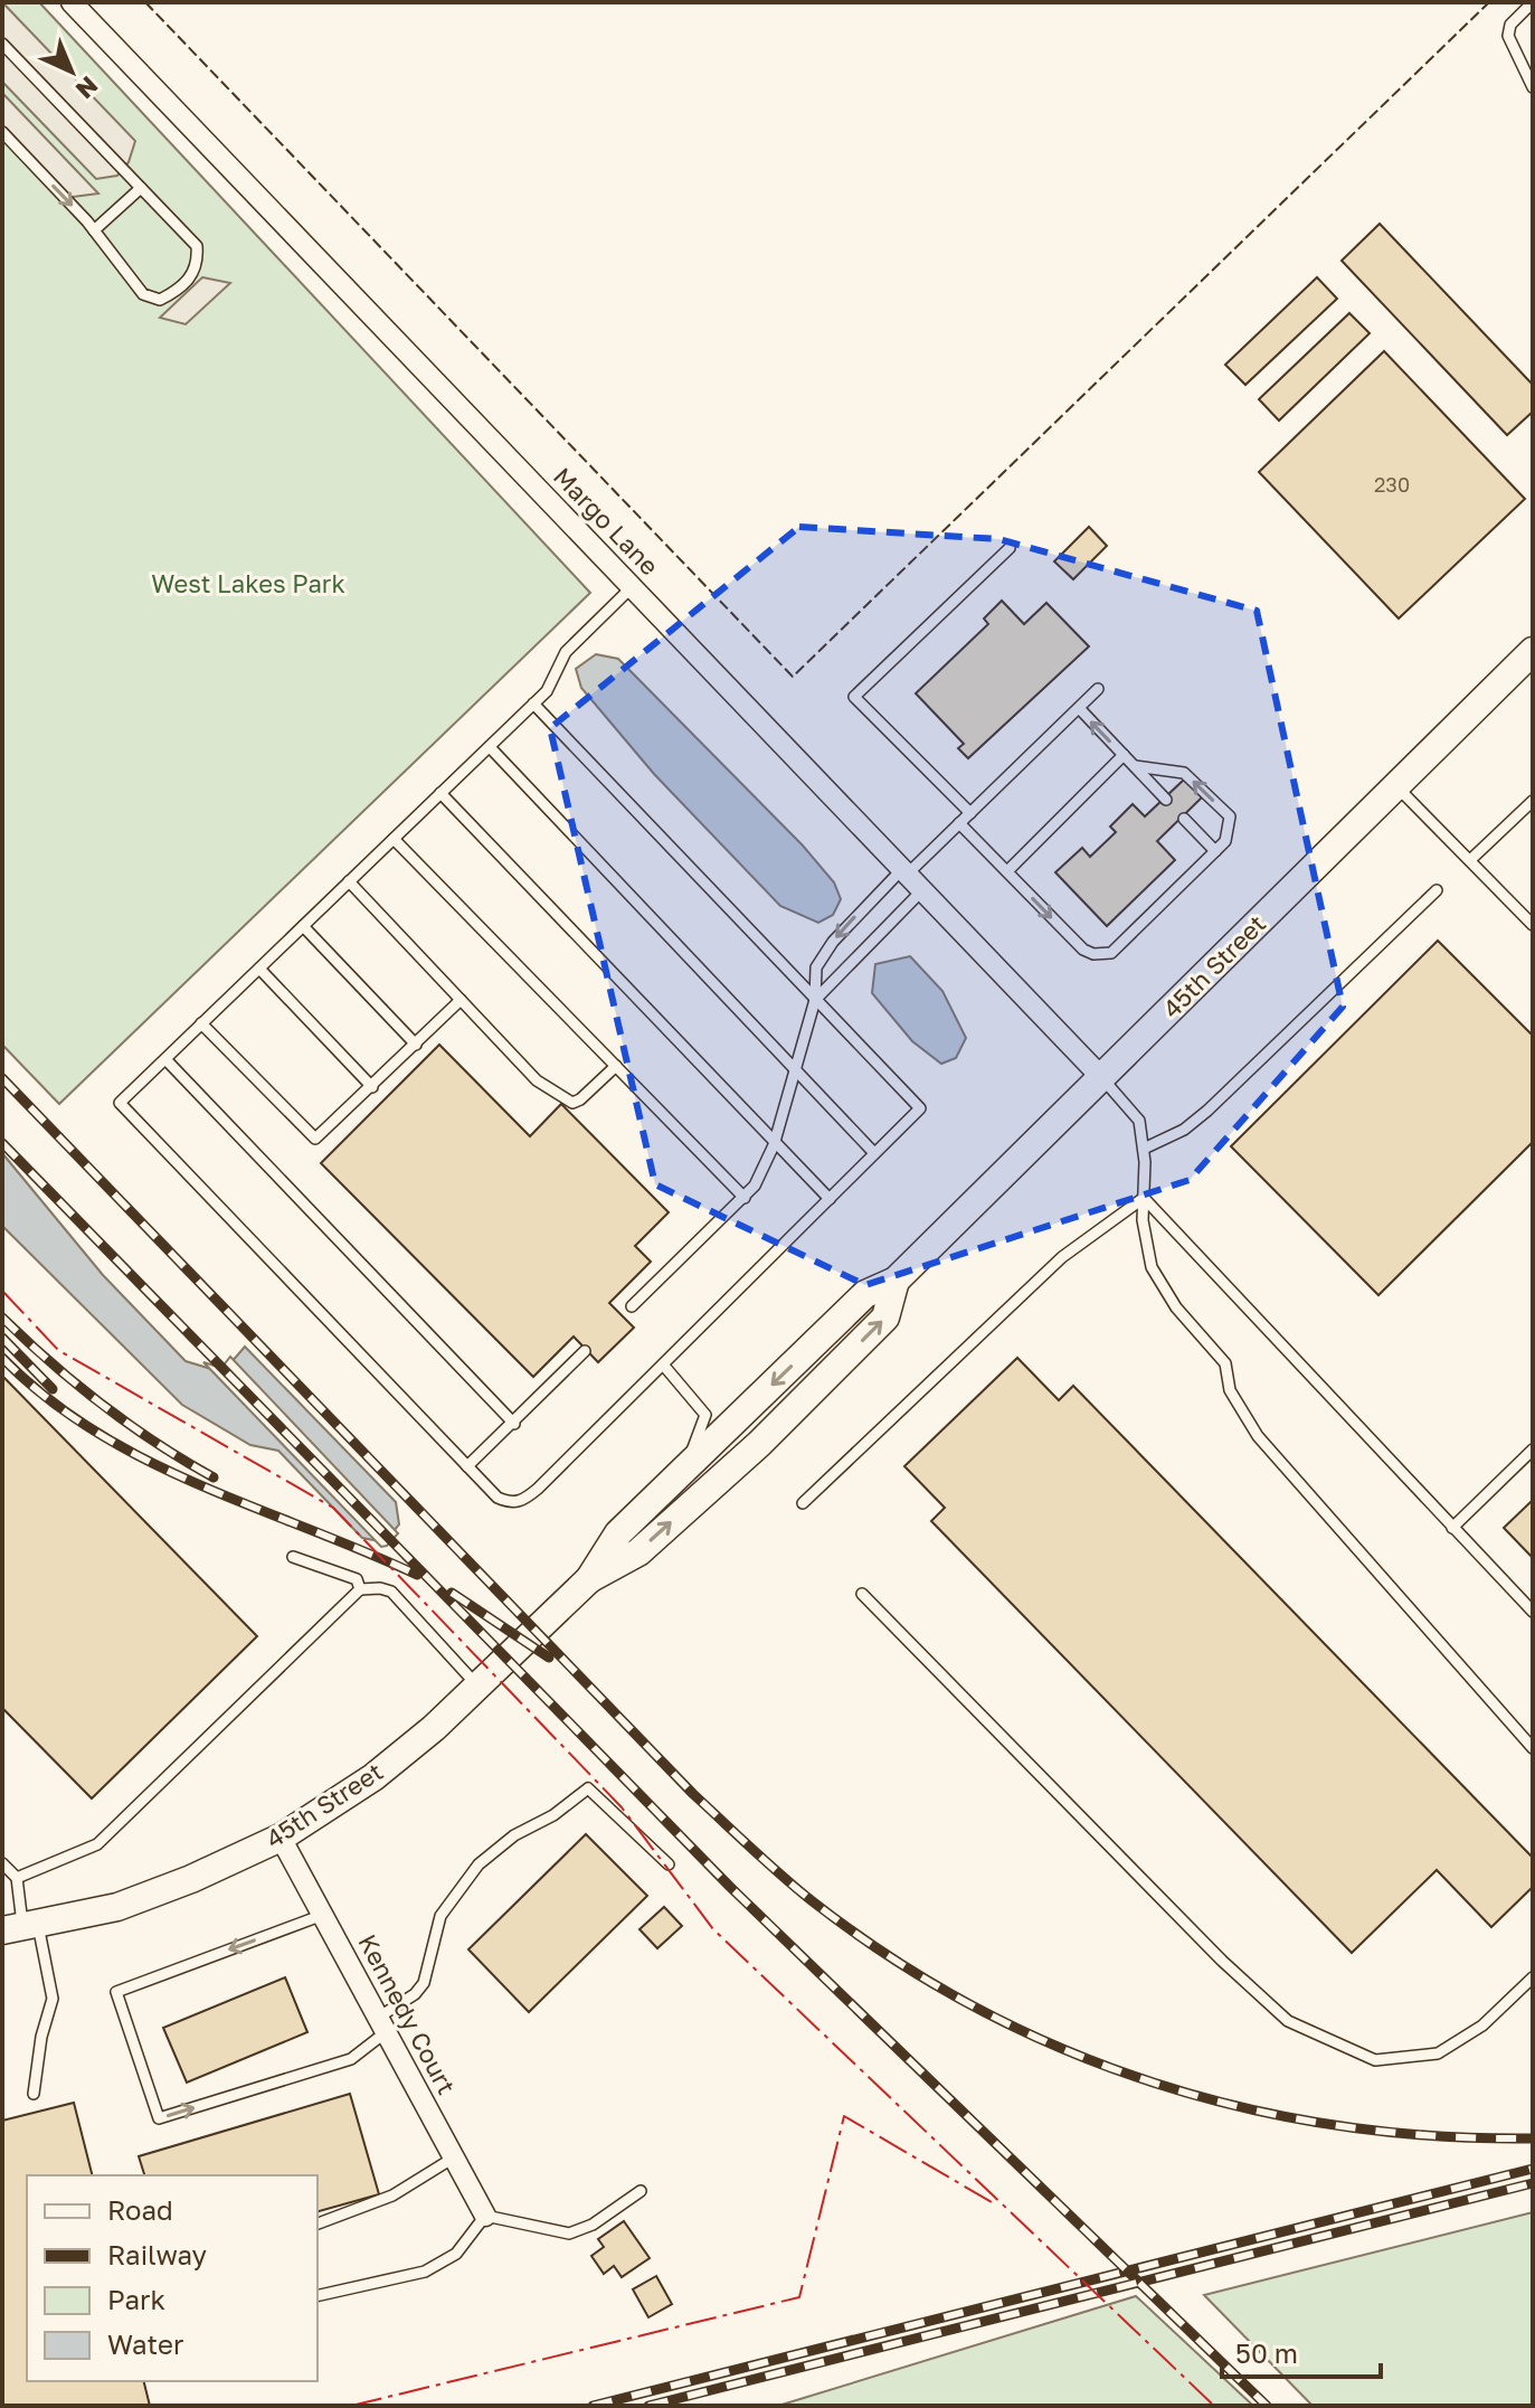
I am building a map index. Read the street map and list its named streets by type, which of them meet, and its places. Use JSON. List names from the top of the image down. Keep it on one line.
{"streets":{"main road":["45th Street"],"street":["Margo Lane","Kennedy Court"]},"crossings":[["Margo Lane","45th Street"],["45th Street","Kennedy Court"]],"parks":["West Lakes Park"],"house_numbers":["230"],"legend":["Road","Railway","Park","Water"],"scale_bar":"50 m","north":"bottom right"}
